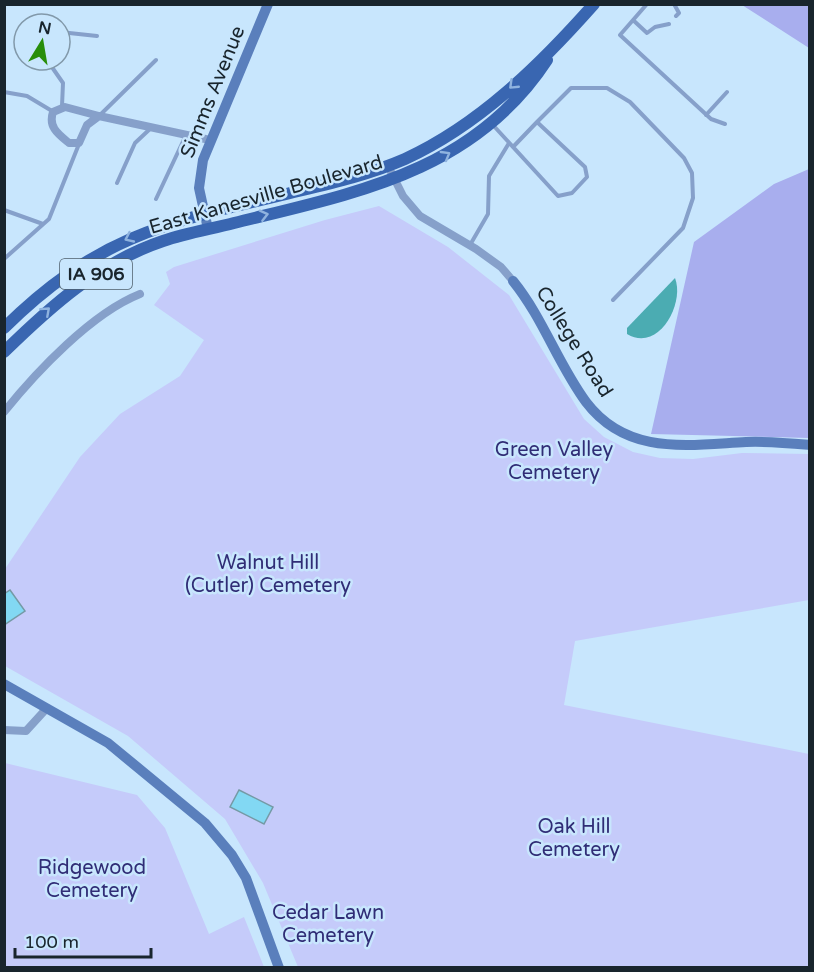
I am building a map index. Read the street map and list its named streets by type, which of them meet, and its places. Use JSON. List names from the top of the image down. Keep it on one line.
{"streets":{"main road":["East Kanesville Boulevard","IA 906"],"street":["Simms Avenue","College Road"]},"crossings":[["Simms Avenue","East Kanesville Boulevard"],["East Kanesville Boulevard","College Road"]],"parks":["Green Valley Cemetery","Walnut Hill (Cutler) Cemetery","Oak Hill Cemetery","Ridgewood Cemetery","Cedar Lawn Cemetery"],"scale_bar":"100 m","north":"top"}
